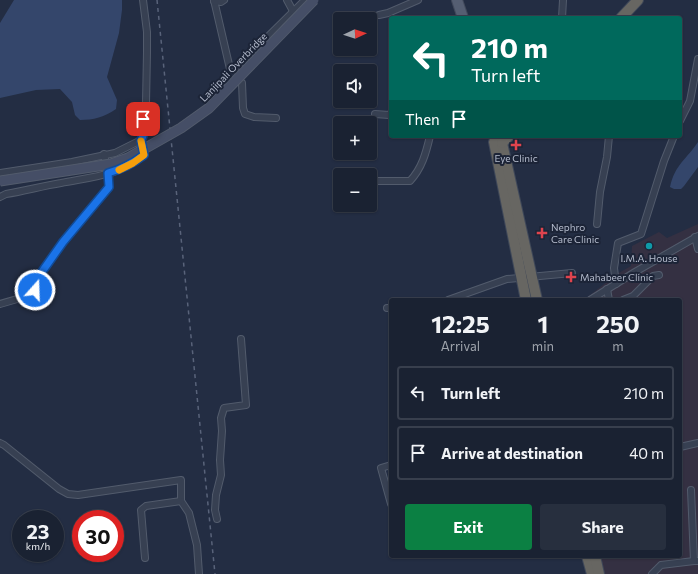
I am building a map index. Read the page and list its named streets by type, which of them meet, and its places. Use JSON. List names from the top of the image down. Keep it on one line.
{"streets":{"main road":["Lanjipali Overbridge"]},"places":{"health":["Eye Clinic","Nephro Care Clinic","Mahabeer Clinic"],"other":["I.M.A. House"]},"north":"right","page":{"map_buttons":["+","−"],"turn":["210 m","Turn left"],"then":"Then","eta":["12:25","Arrival","1","min","250","m"],"list":[{"name":"Turn left","value":"210 m"},{"name":"Arrive at destination","value":"40 m"}],"buttons":["Exit","Share"],"speed":"23 km/h","limit":"30"}}
